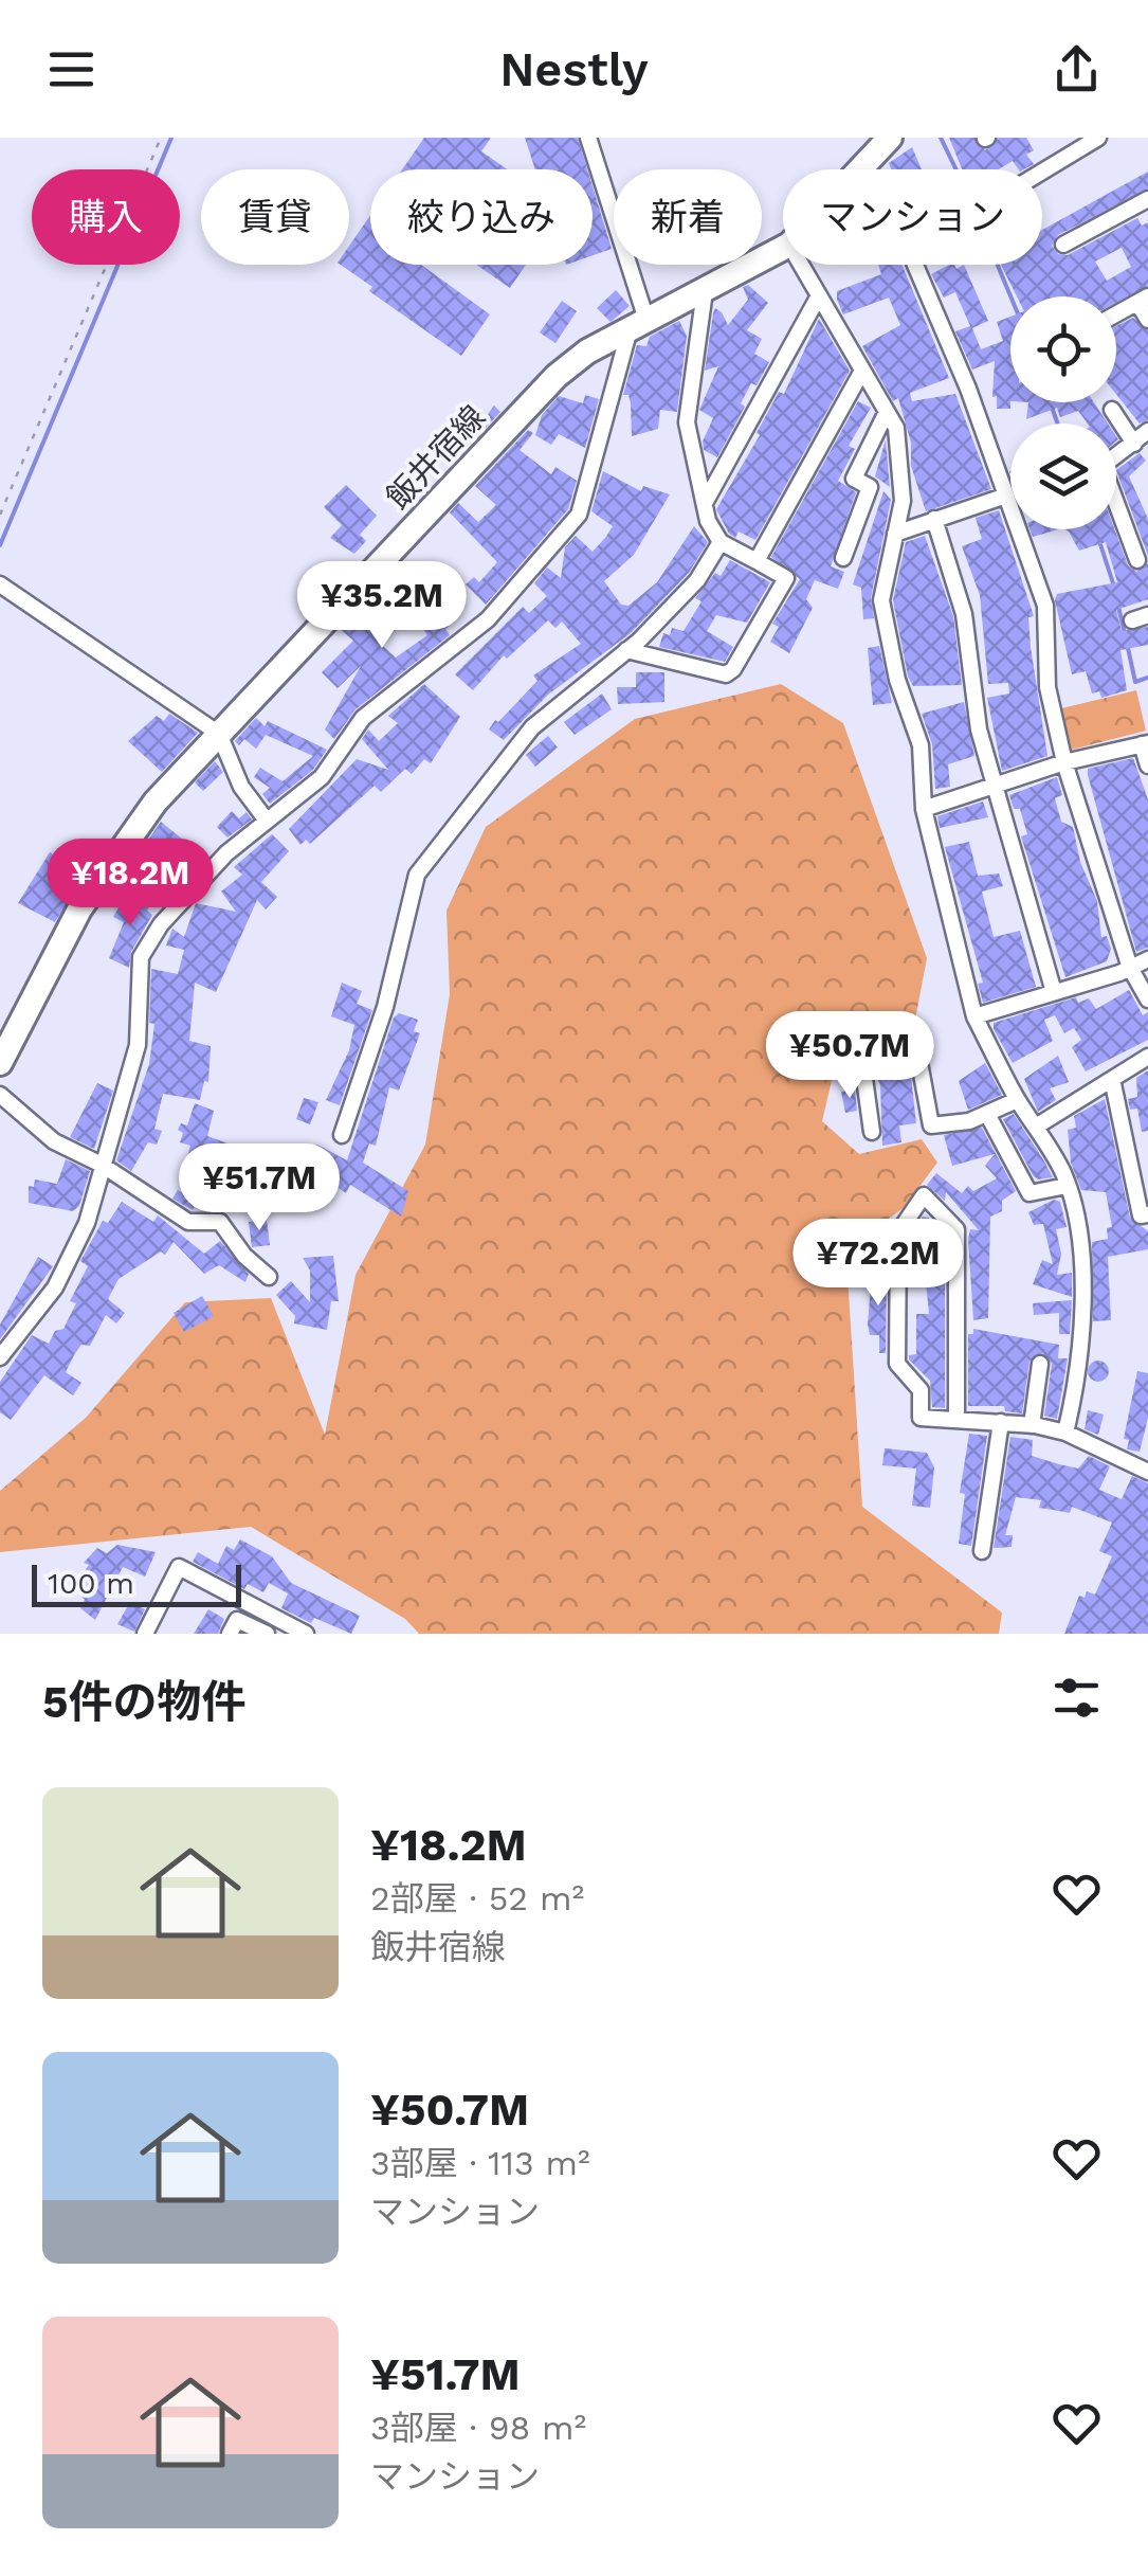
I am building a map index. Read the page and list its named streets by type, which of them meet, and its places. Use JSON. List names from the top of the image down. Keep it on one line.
{"streets":{"main road":["飯井宿線"]},"scale_bar":"100 m","page":{"header":"Nestly","chip":["購入","賃貸","絞り込み","新着","マンション"],"price":["¥35.2M","¥18.2M","¥50.7M","¥51.7M","¥72.2M"],"scale":"100 m","heading":"5件の物件","list":[{"name":"¥18.2M","note":"2部屋 · 52 m² · 飯井宿線"},{"name":"¥50.7M","note":"3部屋 · 113 m² · マンション"},{"name":"¥51.7M","note":"3部屋 · 98 m² · マンション"}]}}
